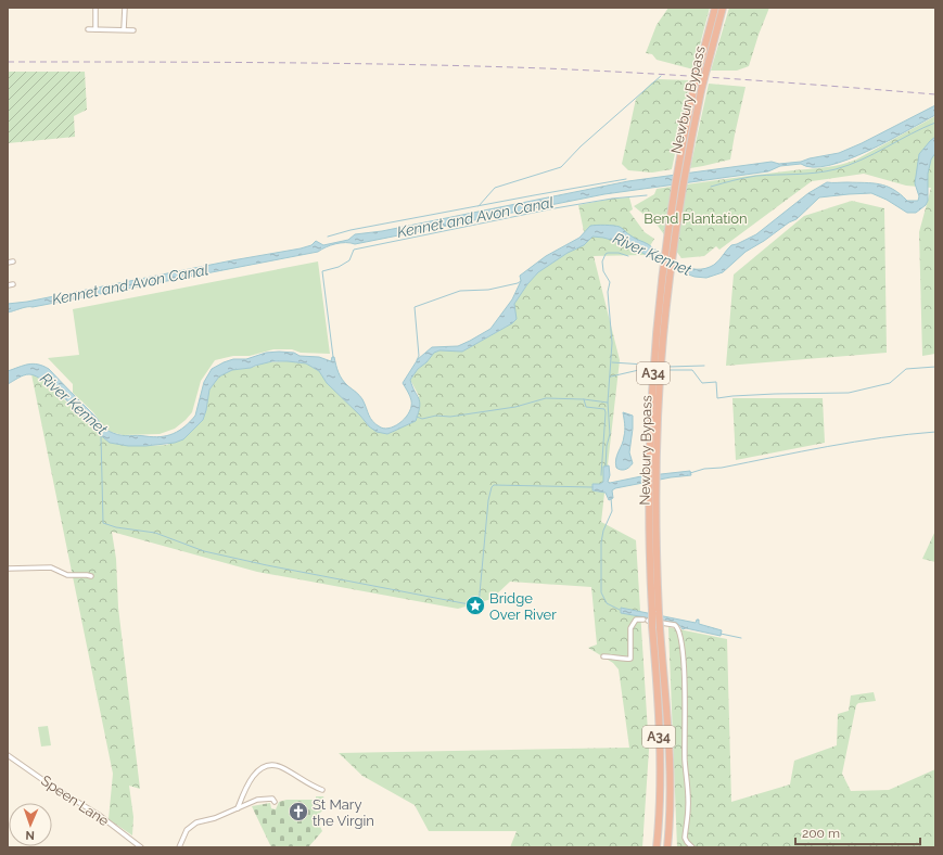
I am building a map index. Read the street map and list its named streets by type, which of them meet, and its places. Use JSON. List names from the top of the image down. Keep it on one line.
{"streets":{"highway":["Newbury Bypass","A34"],"street":["Speen Lane"]},"water":["Kennet and Avon Canal","River Kennet"],"parks":["Bend Plantation"],"places":{"place":["Bridge Over River"],"church":["St Mary the Virgin"]},"scale_bar":"200 m","north":"bottom"}
